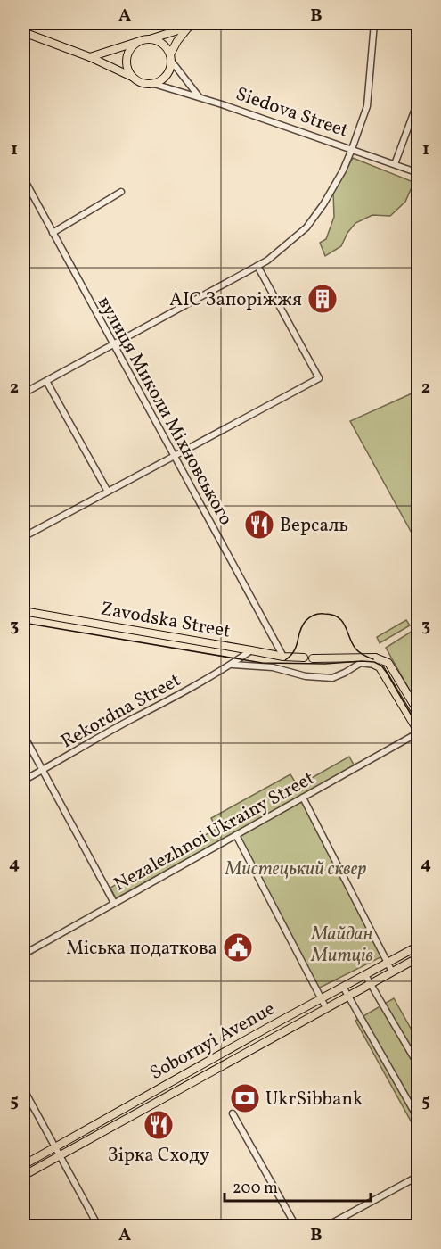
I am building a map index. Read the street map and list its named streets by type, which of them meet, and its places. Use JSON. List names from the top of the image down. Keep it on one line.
{"streets":{"main road":["Zavodska Street","Sobornyi Avenue"],"street":["Siedova Street","вулиця Миколи Міхновського","Rekordna Street","Nezalezhnoi Ukrainy Street"]},"crossings":[["вулиця Миколи Міхновського","Zavodska Street"],["Zavodska Street","Rekordna Street"]],"parks":["Мистецький сквер","Майдан Митців"],"places":{"building":["АІС Запоріжжя"],"restaurant":["Версаль","Зірка Сходу"],"public building":["Міська податкова"],"bank":["UkrSibbank"]},"scale_bar":"200 m","grid":{"columns":["A","B"],"rows":["1","2","3","4","5"]}}
